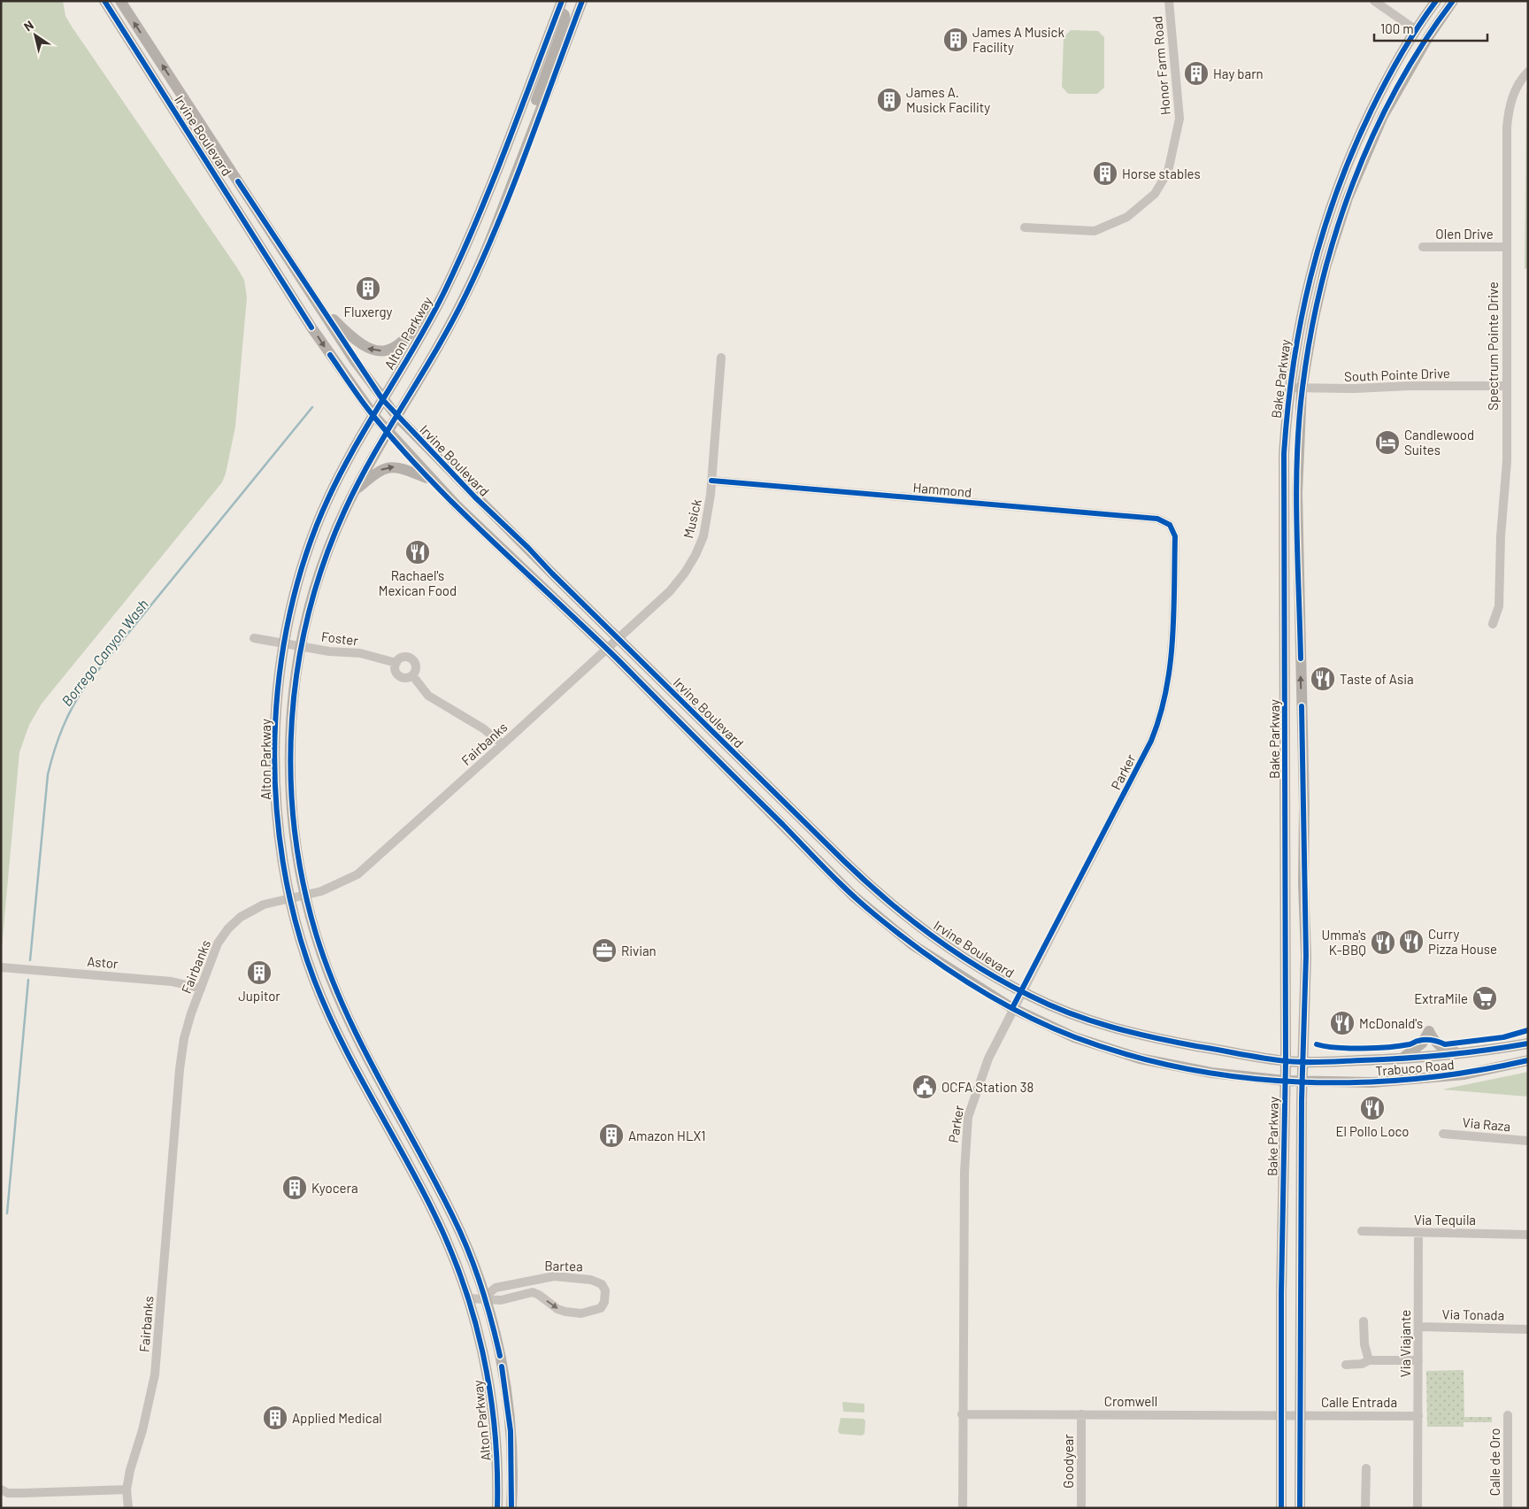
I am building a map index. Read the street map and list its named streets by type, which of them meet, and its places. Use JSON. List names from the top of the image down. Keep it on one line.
{"streets":{"main road":["Irvine Boulevard","Alton Parkway","Bake Parkway","Trabuco Road"],"street":["Honor Farm Road","Olen Drive","Spectrum Pointe Drive","South Pointe Drive","Hammond","Musick","Foster","Fairbanks","Parker","Astor","Via Raza","Via Tequila","Bartea","Via Tonada","Via Viajante","Cromwell","Calle Entrada","Goodyear","Calle de Oro"]},"crossings":[["Irvine Boulevard","Alton Parkway"],["Irvine Boulevard","Bake Parkway"],["Irvine Boulevard","Musick"],["Irvine Boulevard","Fairbanks"],["Irvine Boulevard","Parker"],["Irvine Boulevard","Trabuco Road"],["Olen Drive","Spectrum Pointe Drive"],["Alton Parkway","Foster"],["Alton Parkway","Fairbanks"],["Alton Parkway","Bartea"],["Spectrum Pointe Drive","South Pointe Drive"],["South Pointe Drive","Bake Parkway"],["Bake Parkway","Trabuco Road"],["Bake Parkway","Cromwell"],["Bake Parkway","Calle Entrada"],["Hammond","Musick"],["Hammond","Parker"],["Musick","Fairbanks"],["Fairbanks","Astor"],["Parker","Cromwell"],["Via Tequila","Via Viajante"],["Via Tonada","Via Viajante"],["Via Viajante","Calle Entrada"],["Cromwell","Calle Entrada"],["Cromwell","Goodyear"]],"water":["Borrego Canyon Wash"],"places":{"building":["James A Musick Facility","Hay barn","James A. Musick Facility","Horse stables","Fluxergy","Jupitor","Amazon HLX1","Kyocera","Applied Medical"],"hotel":["Candlewood Suites"],"restaurant":["Rachael's Mexican Food","Taste of Asia","Curry Pizza House","Umma's K-BBQ","McDonald's","El Pollo Loco"],"office":["Rivian"],"supermarket":["ExtraMile"],"public building":["OCFA Station 38"]},"scale_bar":"100 m","north":"top left"}
